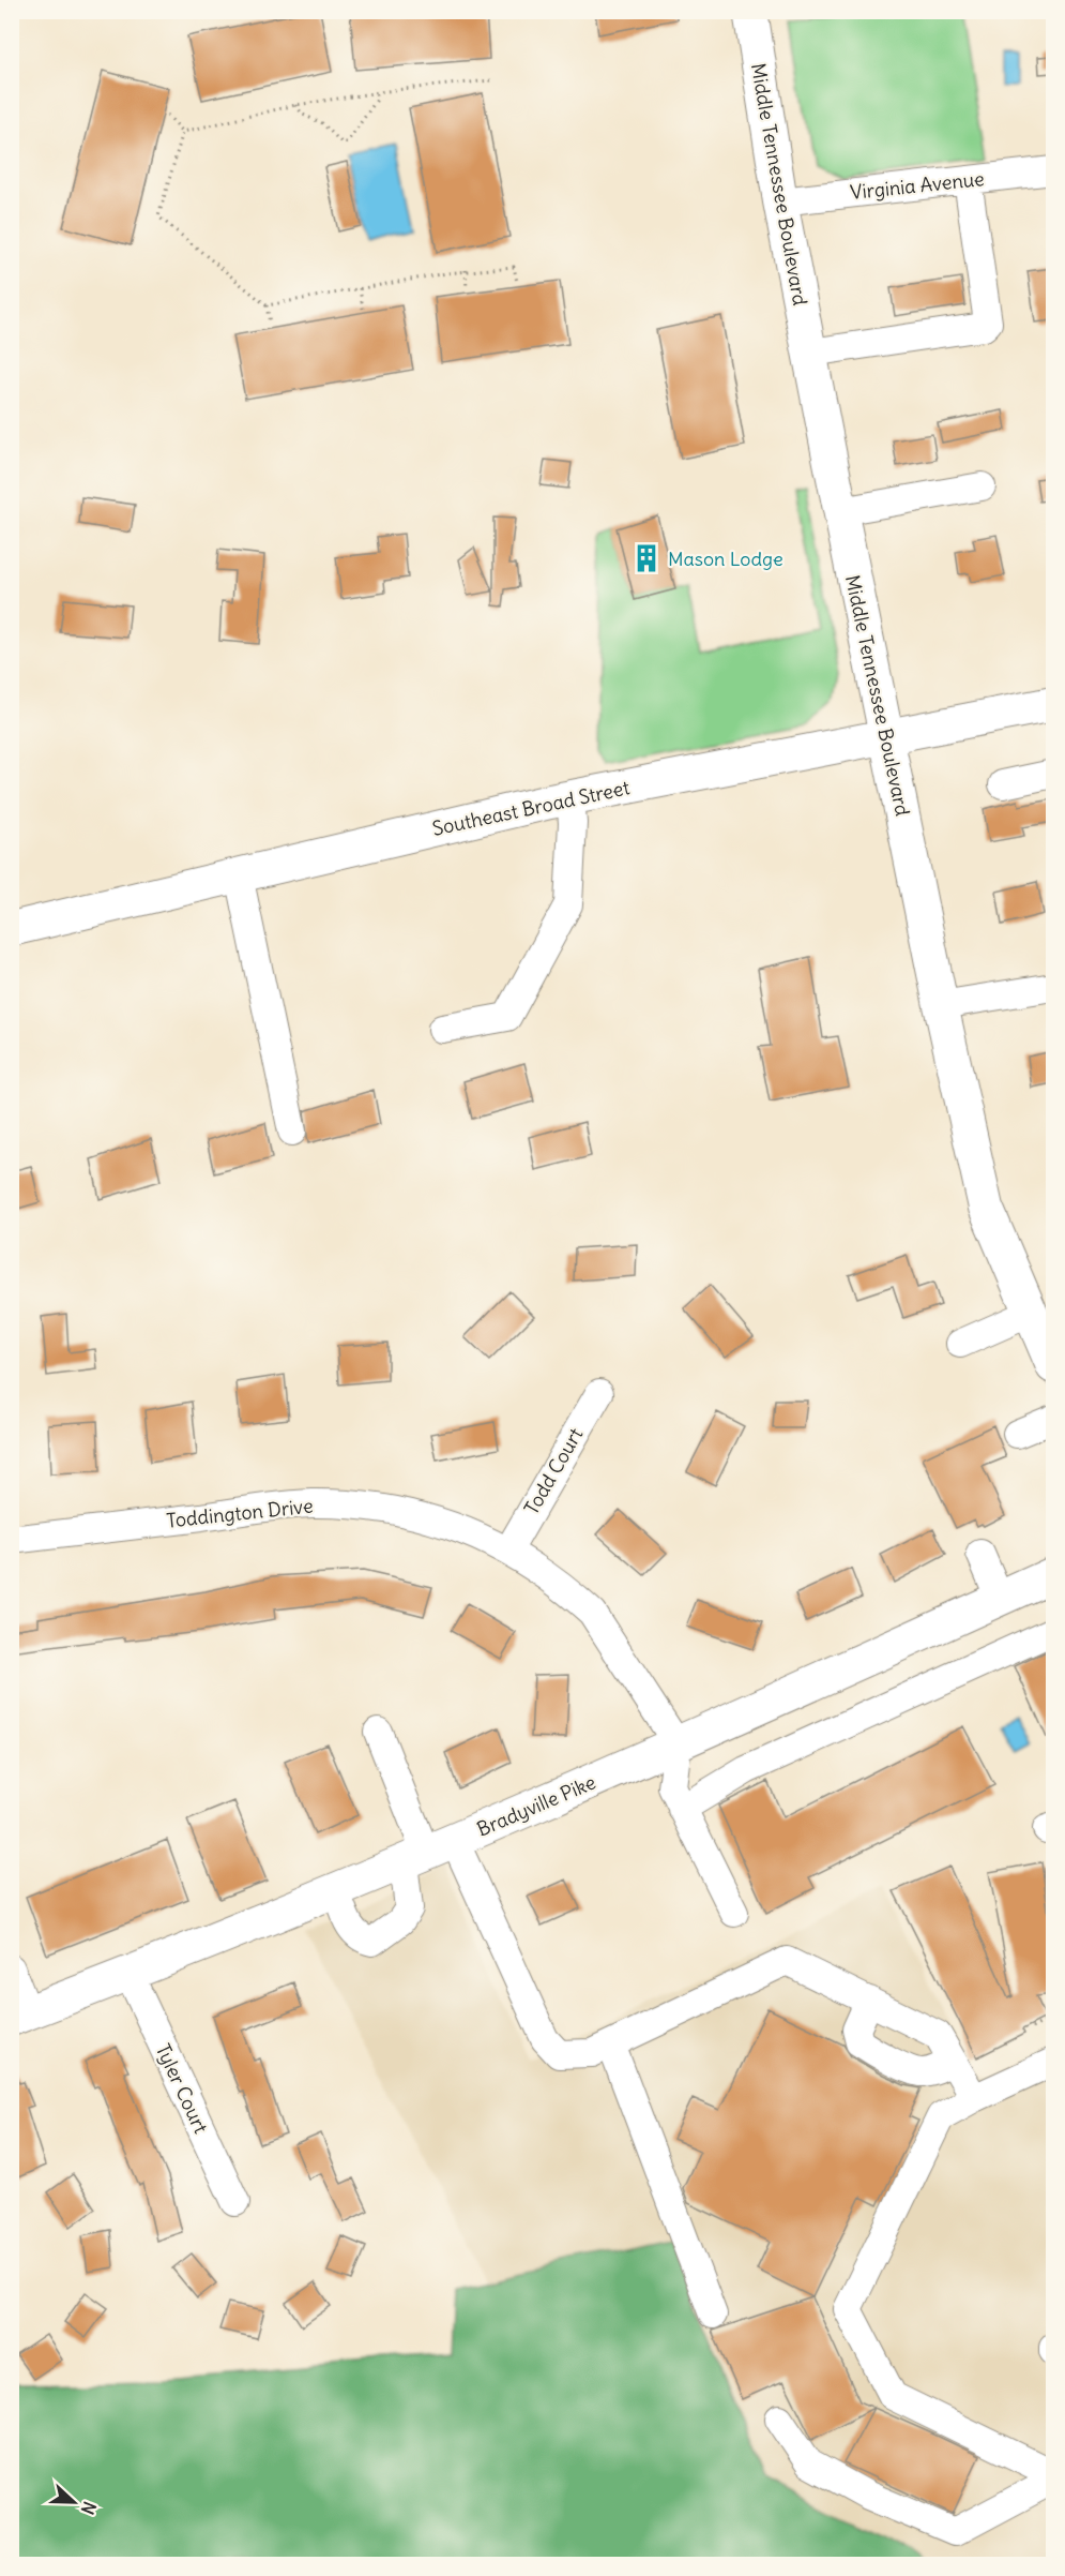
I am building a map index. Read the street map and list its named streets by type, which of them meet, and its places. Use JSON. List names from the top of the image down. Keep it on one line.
{"streets":{"main road":["Middle Tennessee Boulevard","Southeast Broad Street","Bradyville Pike"],"street":["Virginia Avenue","Todd Court","Toddington Drive","Tyler Court"]},"crossings":[["Middle Tennessee Boulevard","Virginia Avenue"],["Middle Tennessee Boulevard","Southeast Broad Street"],["Todd Court","Toddington Drive"],["Toddington Drive","Bradyville Pike"],["Bradyville Pike","Tyler Court"]],"places":{"building":["Mason Lodge"]},"north":"right"}
